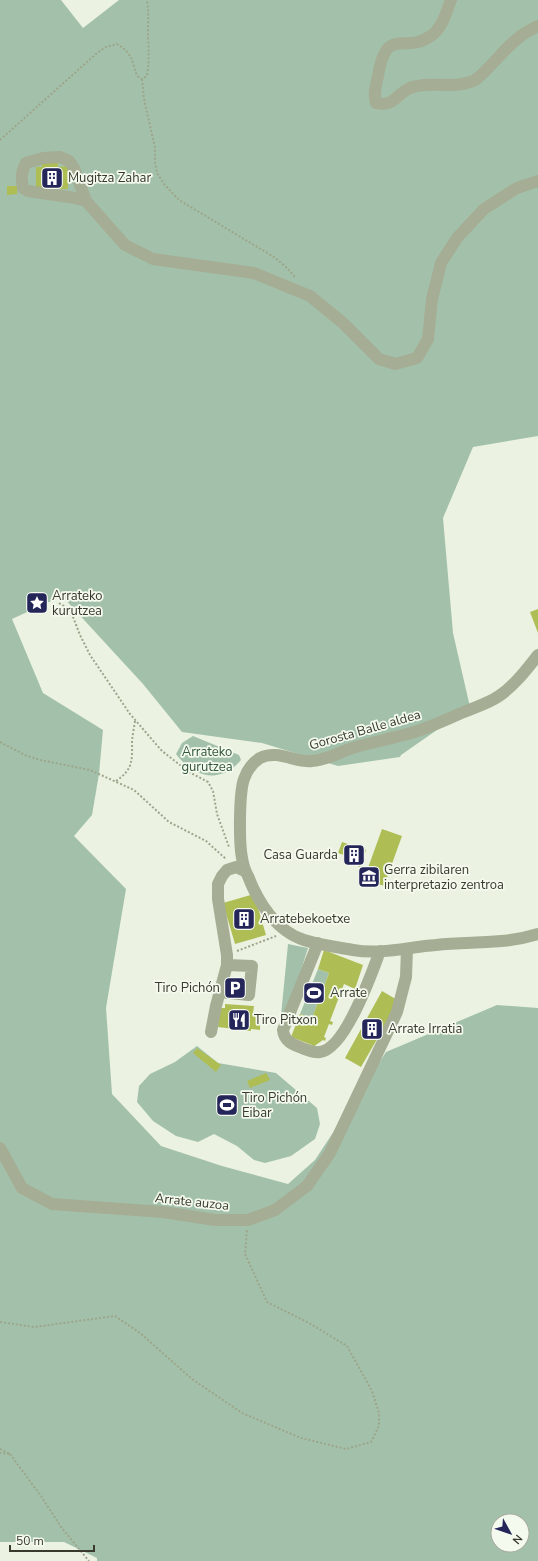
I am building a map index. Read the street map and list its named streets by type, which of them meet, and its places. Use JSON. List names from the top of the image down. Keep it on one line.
{"streets":{"street":["Gorosta Balle aldea","Arrate auzoa"]},"crossings":[["Gorosta Balle aldea","Arrate auzoa"]],"parks":["Arrateko gurutzea"],"places":{"building":["Mugitza Zahar","Casa Guarda","Arratebekoetxe","Arrate Irratia"],"place":["Arrateko kurutzea"],"museum":["Gerra zibilaren interpretazio zentroa"],"parking":["Tiro Pichón"],"sports":["Arrate","Tiro Pichón Eibar"],"restaurant":["Tiro Pitxon"]},"scale_bar":"50 m","north":"bottom right"}
